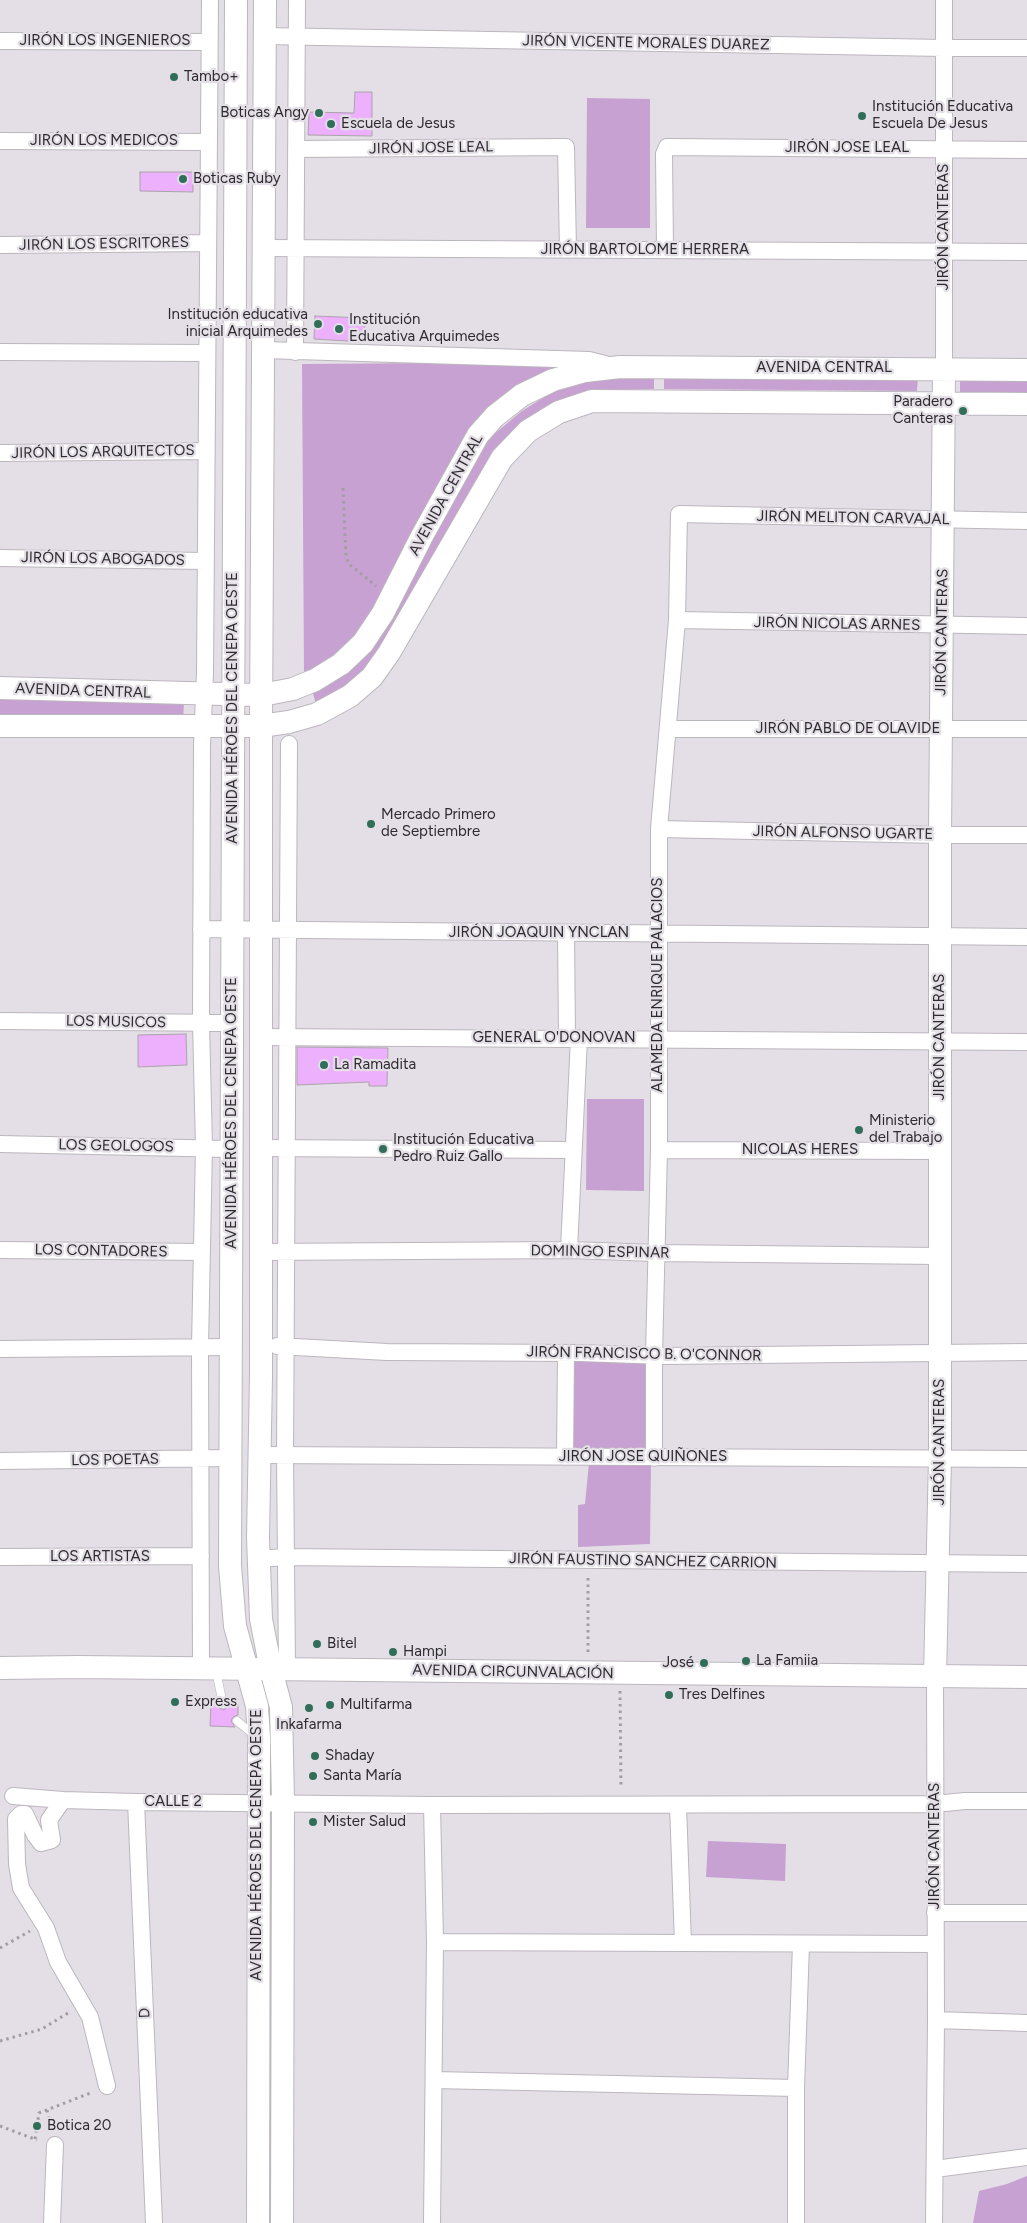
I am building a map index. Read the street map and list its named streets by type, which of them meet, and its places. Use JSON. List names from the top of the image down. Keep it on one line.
{"streets":{"main road":["JIRÓN CANTERAS","AVENIDA CENTRAL","AVENIDA HÉROES DEL CENEPA OESTE","AVENIDA CIRCUNVALACIÓN"],"street":["JIRÓN LOS INGENIEROS","JIRÓN VICENTE MORALES DUAREZ","JIRÓN LOS MEDICOS","JIRÓN JOSE LEAL","JIRÓN LOS ESCRITORES","JIRÓN BARTOLOME HERRERA","JIRÓN LOS ARQUITECTOS","JIRÓN MELITON CARVAJAL","JIRÓN LOS ABOGADOS","JIRÓN NICOLAS ARNES","JIRÓN PABLO DE OLAVIDE","JIRÓN ALFONSO UGARTE","JIRÓN JOAQUIN YNCLAN","ALAMEDA ENRIQUE PALACIOS","LOS MUSICOS","GENERAL O'DONOVAN","LOS GEOLOGOS","NICOLAS HERES","LOS CONTADORES","DOMINGO ESPINAR","JIRÓN FRANCISCO B. O'CONNOR","JIRÓN JOSE QUIÑONES","LOS POETAS","LOS ARTISTAS","JIRÓN FAUSTINO SANCHEZ CARRION","CALLE 2","D"]},"crossings":[["JIRÓN VICENTE MORALES DUAREZ","JIRÓN CANTERAS"],["JIRÓN VICENTE MORALES DUAREZ","AVENIDA HÉROES DEL CENEPA OESTE"],["JIRÓN JOSE LEAL","JIRÓN CANTERAS"],["JIRÓN JOSE LEAL","JIRÓN BARTOLOME HERRERA"],["JIRÓN CANTERAS","JIRÓN BARTOLOME HERRERA"],["JIRÓN CANTERAS","AVENIDA CENTRAL"],["JIRÓN CANTERAS","JIRÓN MELITON CARVAJAL"],["JIRÓN CANTERAS","JIRÓN NICOLAS ARNES"],["JIRÓN CANTERAS","JIRÓN PABLO DE OLAVIDE"],["JIRÓN CANTERAS","JIRÓN ALFONSO UGARTE"],["JIRÓN CANTERAS","JIRÓN JOAQUIN YNCLAN"],["JIRÓN CANTERAS","GENERAL O'DONOVAN"],["JIRÓN CANTERAS","NICOLAS HERES"],["JIRÓN CANTERAS","DOMINGO ESPINAR"],["JIRÓN CANTERAS","JIRÓN FRANCISCO B. O'CONNOR"],["JIRÓN CANTERAS","JIRÓN JOSE QUIÑONES"],["JIRÓN CANTERAS","JIRÓN FAUSTINO SANCHEZ CARRION"],["JIRÓN CANTERAS","AVENIDA CIRCUNVALACIÓN"],["JIRÓN CANTERAS","CALLE 2"],["JIRÓN BARTOLOME HERRERA","AVENIDA HÉROES DEL CENEPA OESTE"],["AVENIDA CENTRAL","AVENIDA HÉROES DEL CENEPA OESTE"],["JIRÓN MELITON CARVAJAL","ALAMEDA ENRIQUE PALACIOS"],["JIRÓN NICOLAS ARNES","ALAMEDA ENRIQUE PALACIOS"],["AVENIDA HÉROES DEL CENEPA OESTE","JIRÓN JOAQUIN YNCLAN"],["AVENIDA HÉROES DEL CENEPA OESTE","LOS MUSICOS"],["AVENIDA HÉROES DEL CENEPA OESTE","GENERAL O'DONOVAN"],["AVENIDA HÉROES DEL CENEPA OESTE","LOS GEOLOGOS"],["AVENIDA HÉROES DEL CENEPA OESTE","DOMINGO ESPINAR"],["AVENIDA HÉROES DEL CENEPA OESTE","JIRÓN FRANCISCO B. O'CONNOR"],["AVENIDA HÉROES DEL CENEPA OESTE","JIRÓN JOSE QUIÑONES"],["AVENIDA HÉROES DEL CENEPA OESTE","LOS POETAS"],["AVENIDA HÉROES DEL CENEPA OESTE","JIRÓN FAUSTINO SANCHEZ CARRION"],["AVENIDA HÉROES DEL CENEPA OESTE","AVENIDA CIRCUNVALACIÓN"],["AVENIDA HÉROES DEL CENEPA OESTE","CALLE 2"],["JIRÓN PABLO DE OLAVIDE","ALAMEDA ENRIQUE PALACIOS"],["JIRÓN ALFONSO UGARTE","ALAMEDA ENRIQUE PALACIOS"],["JIRÓN JOAQUIN YNCLAN","ALAMEDA ENRIQUE PALACIOS"],["ALAMEDA ENRIQUE PALACIOS","GENERAL O'DONOVAN"],["ALAMEDA ENRIQUE PALACIOS","NICOLAS HERES"],["ALAMEDA ENRIQUE PALACIOS","DOMINGO ESPINAR"],["ALAMEDA ENRIQUE PALACIOS","JIRÓN FRANCISCO B. O'CONNOR"],["ALAMEDA ENRIQUE PALACIOS","JIRÓN JOSE QUIÑONES"],["CALLE 2","D"]],"places":["Tambo+","Boticas Angy","Institución Educativa Escuela De Jesus","Escuela de Jesus","Boticas Ruby","Institución educativa inicial Arquimedes","Institución Educativa Arquimedes","Paradero Canteras","Mercado Primero de Septiembre","La Ramadita","Ministerio del Trabajo","Institución Educativa Pedro Ruiz Gallo","Bitel","Hampi","La Famiia","José","Tres Delfines","Express","Multifarma","Inkafarma","Shaday","Santa María","Mister Salud","Botica 20"]}
